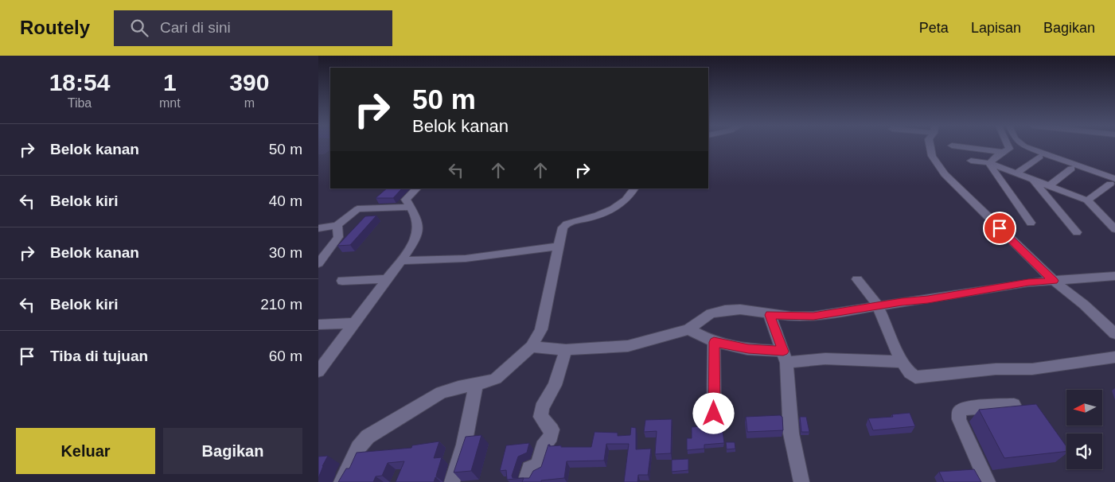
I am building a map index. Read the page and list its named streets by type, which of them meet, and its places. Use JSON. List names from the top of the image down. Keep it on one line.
{"north":"left","page":{"header":"Routely","search":"Cari di sini","nav":["Peta","Lapisan","Bagikan"],"eta":["18:54","Tiba","1","mnt","390","m"],"turn":["50 m","Belok kanan"],"list":[{"name":"Belok kanan","value":"50 m"},{"name":"Belok kiri","value":"40 m"},{"name":"Belok kanan","value":"30 m"},{"name":"Belok kiri","value":"210 m"},{"name":"Tiba di tujuan","value":"60 m"}],"buttons":["Keluar","Bagikan"]}}
